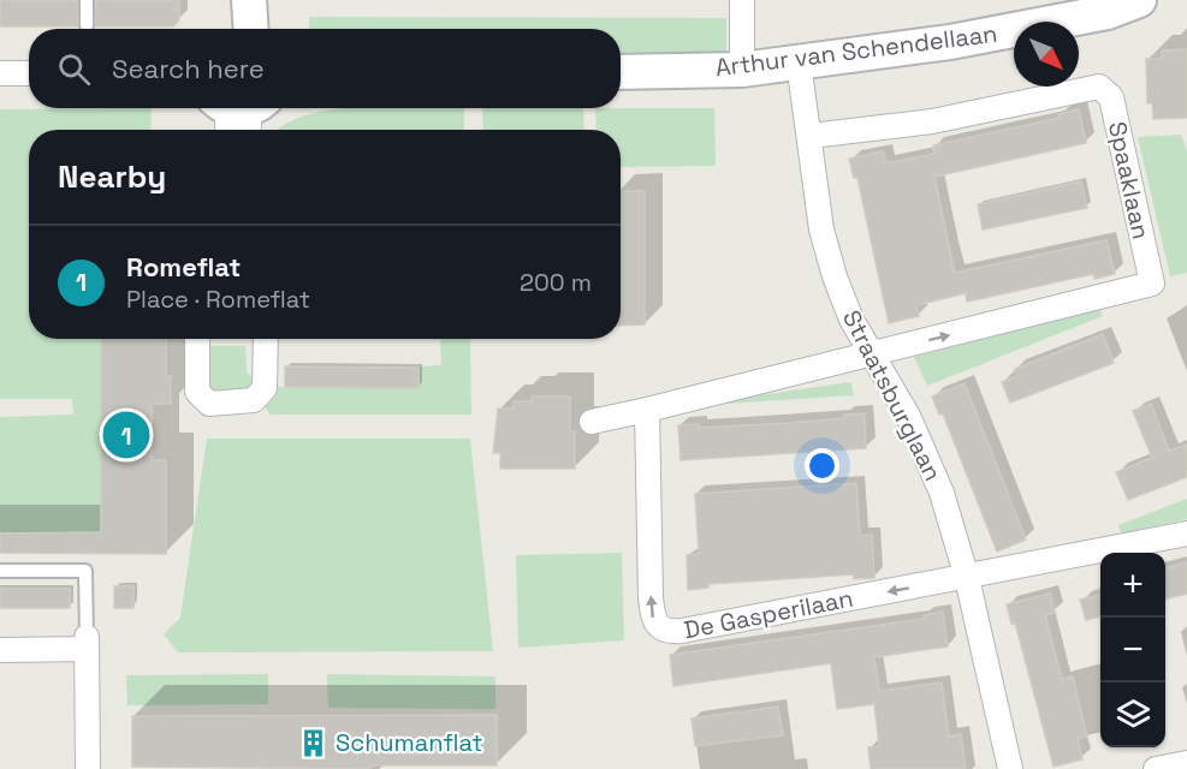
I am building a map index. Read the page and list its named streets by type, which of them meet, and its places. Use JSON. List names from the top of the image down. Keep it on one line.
{"streets":{"street":["Arthur van Schendellaan","Spaaklaan","Straatsburglaan","De Gasperilaan"]},"crossings":[["Arthur van Schendellaan","Straatsburglaan"],["Spaaklaan","Straatsburglaan"],["Straatsburglaan","De Gasperilaan"]],"places":{"building":["Schumanflat"]},"north":"bottom right","page":{"search":"Search here","heading":"Nearby","list":[{"mark":"1","name":"Romeflat","note":"Place · Romeflat","value":"200 m"}],"pins":"1","map_buttons":["+","−"]}}
